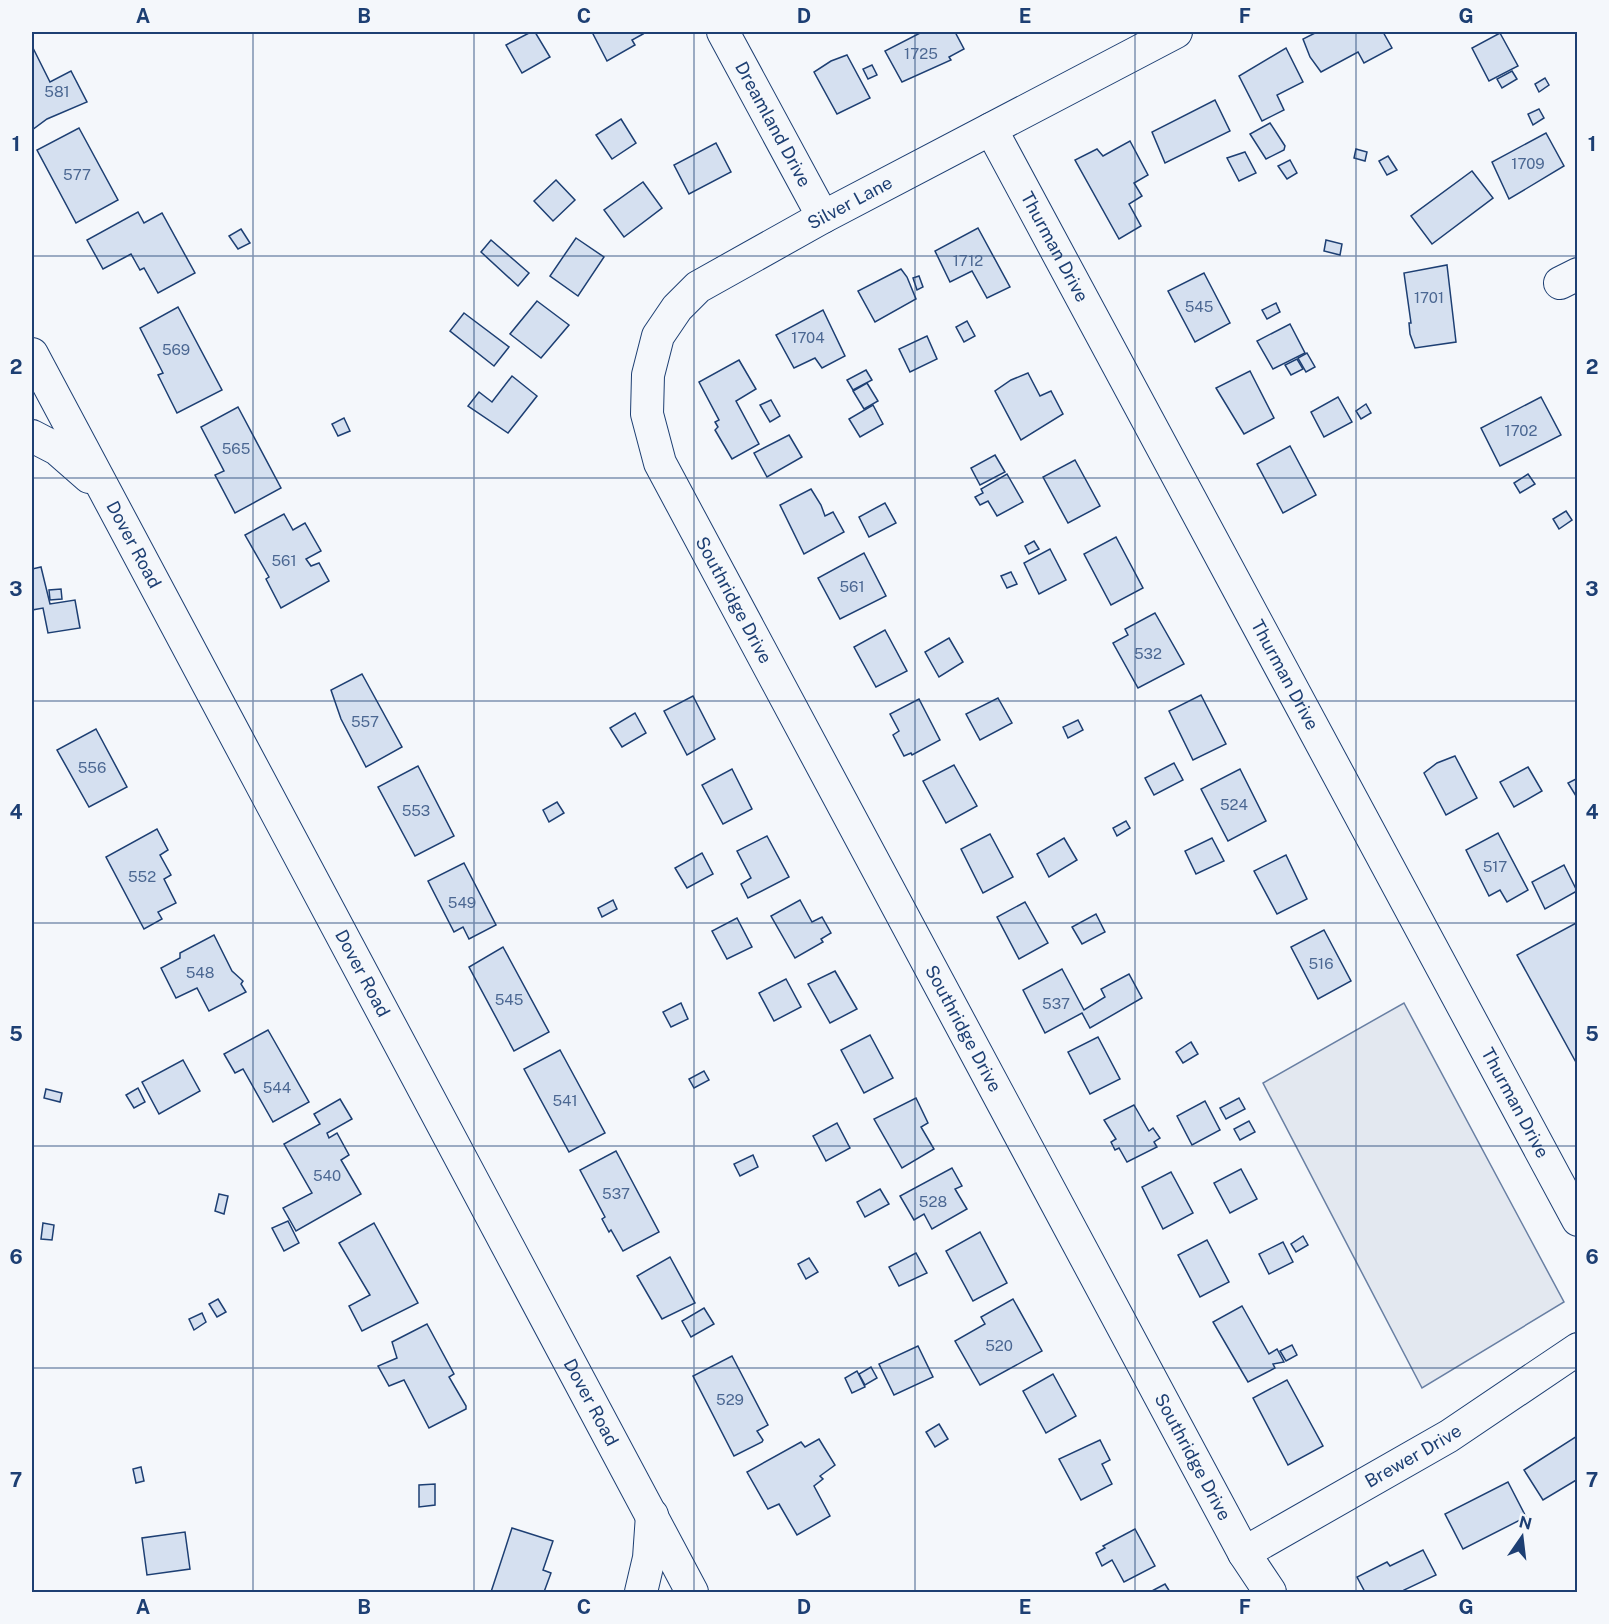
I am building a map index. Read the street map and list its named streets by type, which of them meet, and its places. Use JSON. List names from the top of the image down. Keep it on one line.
{"streets":{"street":["Dreamland Drive","Silver Lane","Thurman Drive","Dover Road","Southridge Drive","Brewer Drive"]},"crossings":[["Dreamland Drive","Silver Lane"],["Silver Lane","Thurman Drive"],["Silver Lane","Southridge Drive"],["Southridge Drive","Brewer Drive"]],"house_numbers":["1725","581","1709","577","1712","1701","545","1704","569","1702","565","561","561","532","557","556","524","553","517","552","549","516","548","545","537","544","541","540","537","528","520","529"],"north":"top","grid":{"columns":["A","B","C","D","E","F","G"],"rows":["1","2","3","4","5","6","7"]}}
